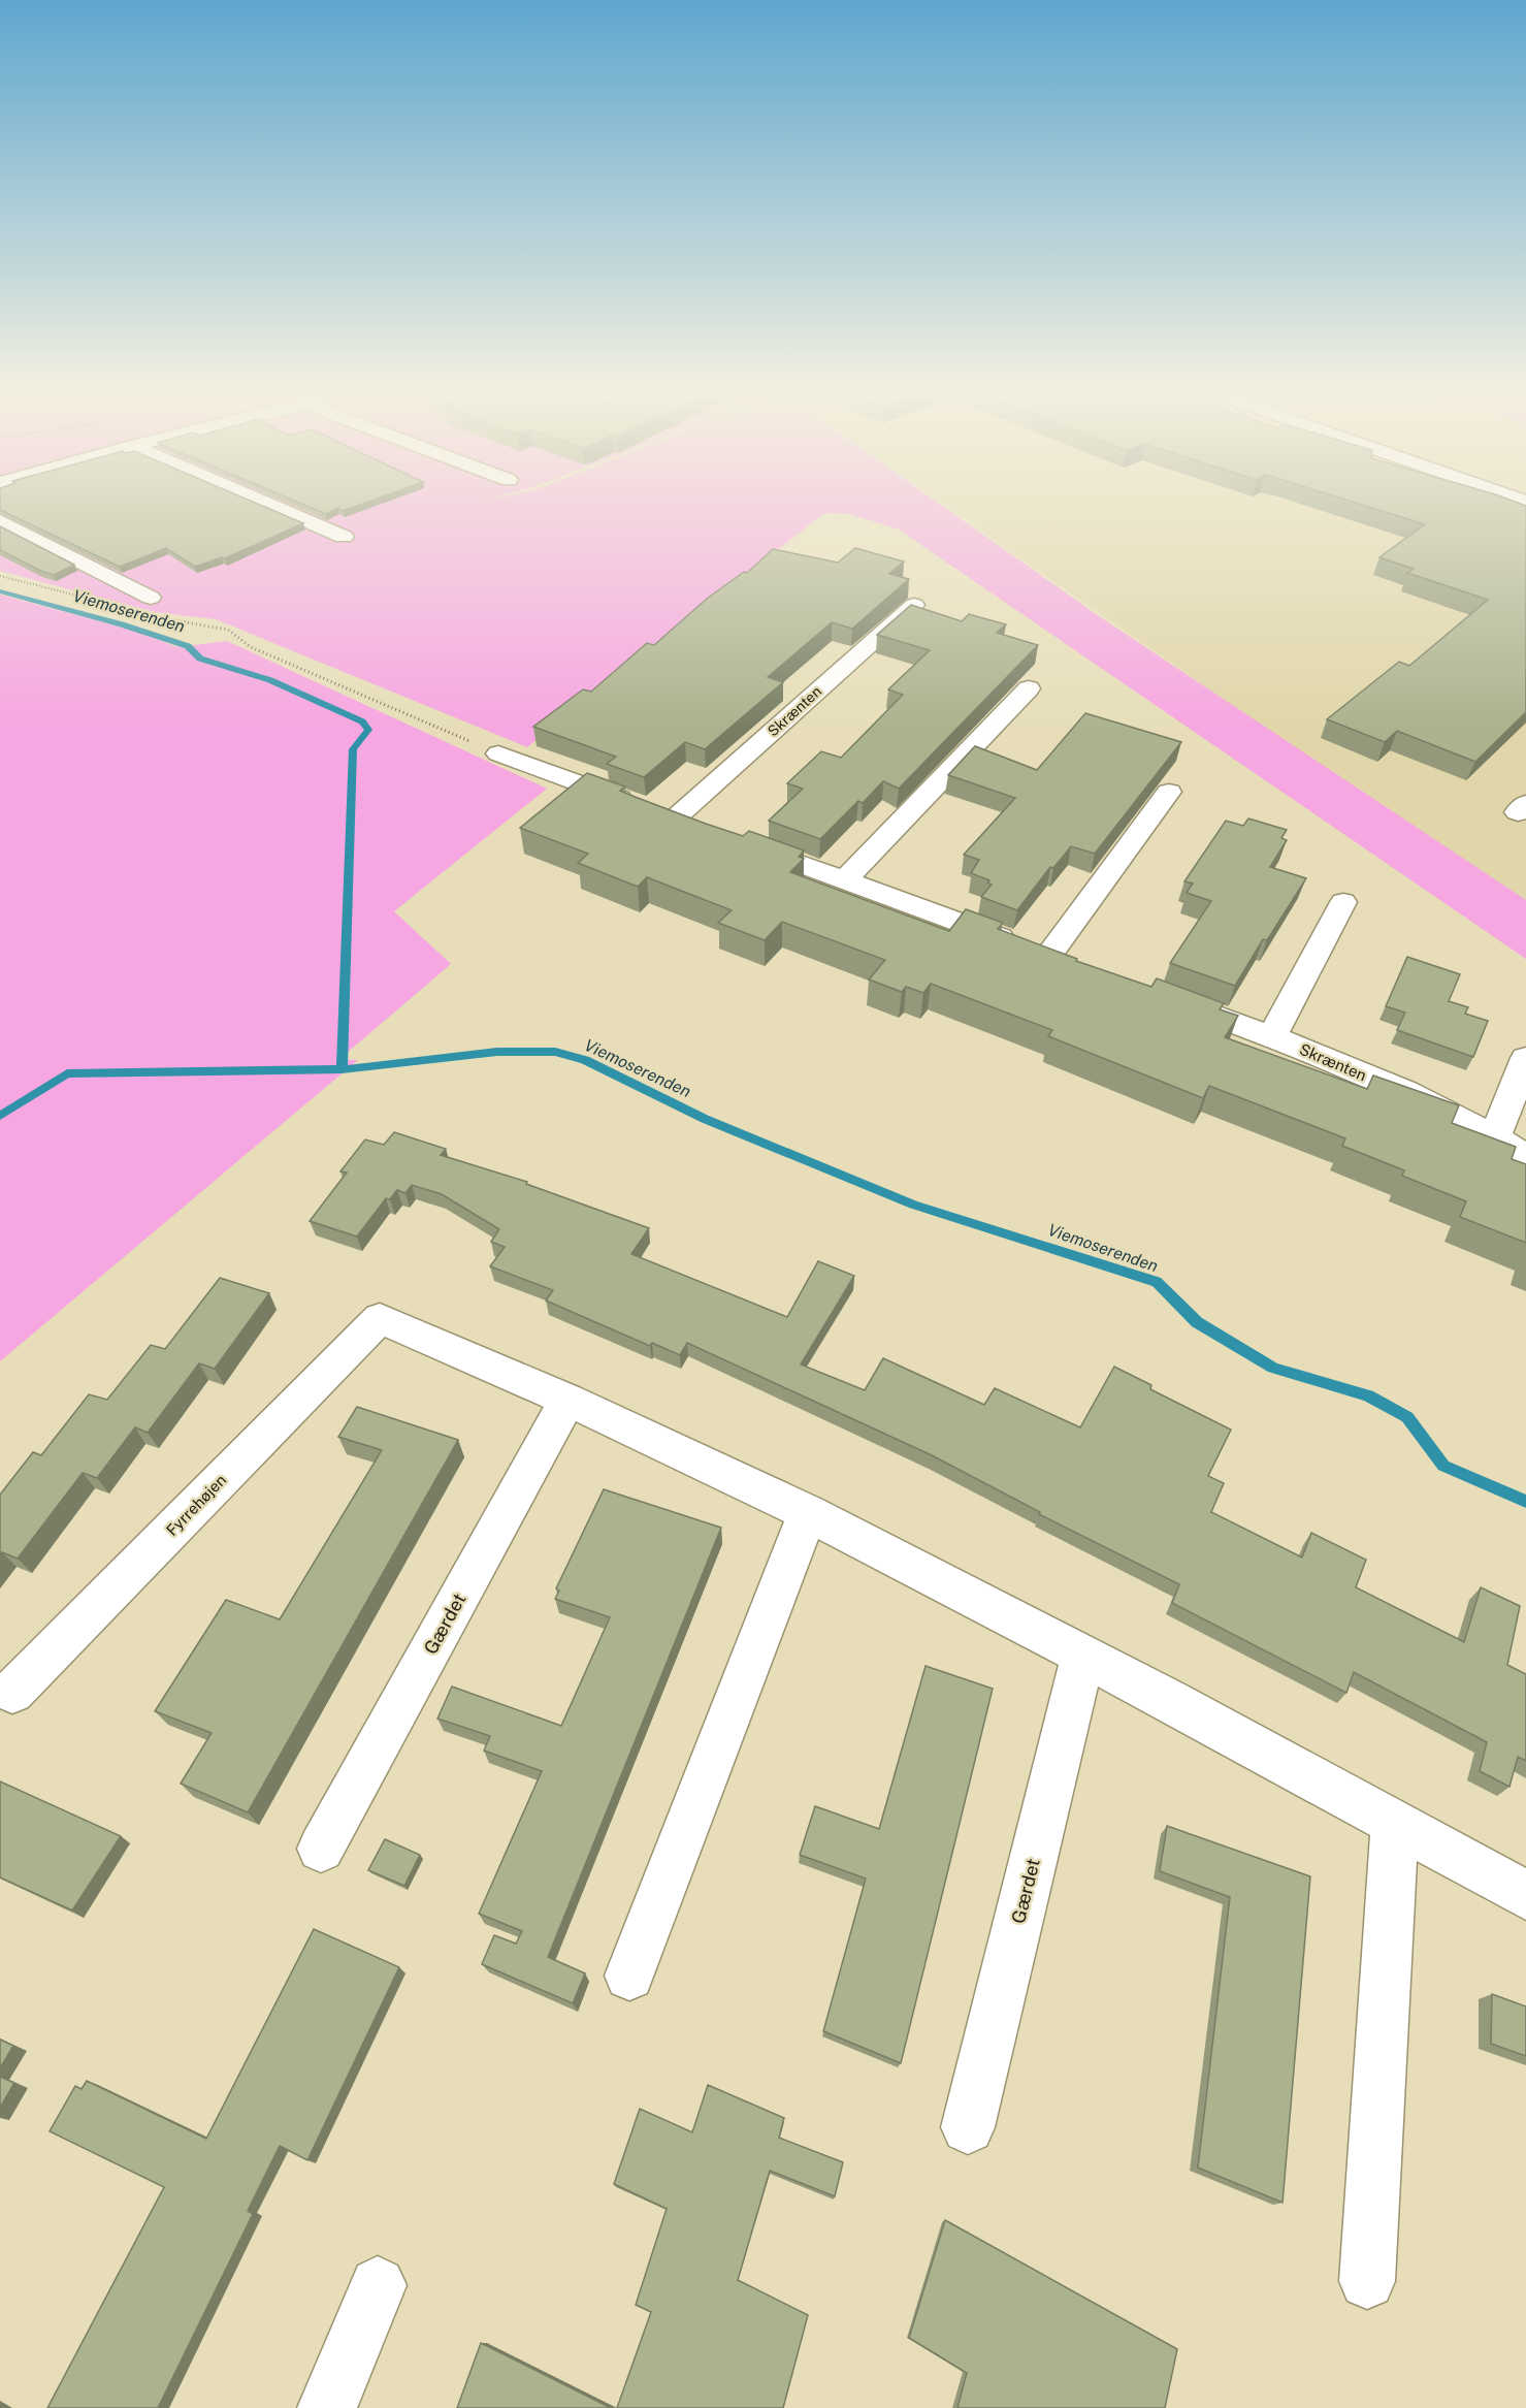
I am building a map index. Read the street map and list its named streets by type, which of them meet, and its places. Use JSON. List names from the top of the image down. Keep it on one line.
{"streets":{"street":["Skrænten","Fyrrehøjen","Gærdet"]},"crossings":[["Fyrrehøjen","Gærdet"]],"water":["Viemoserenden"]}
